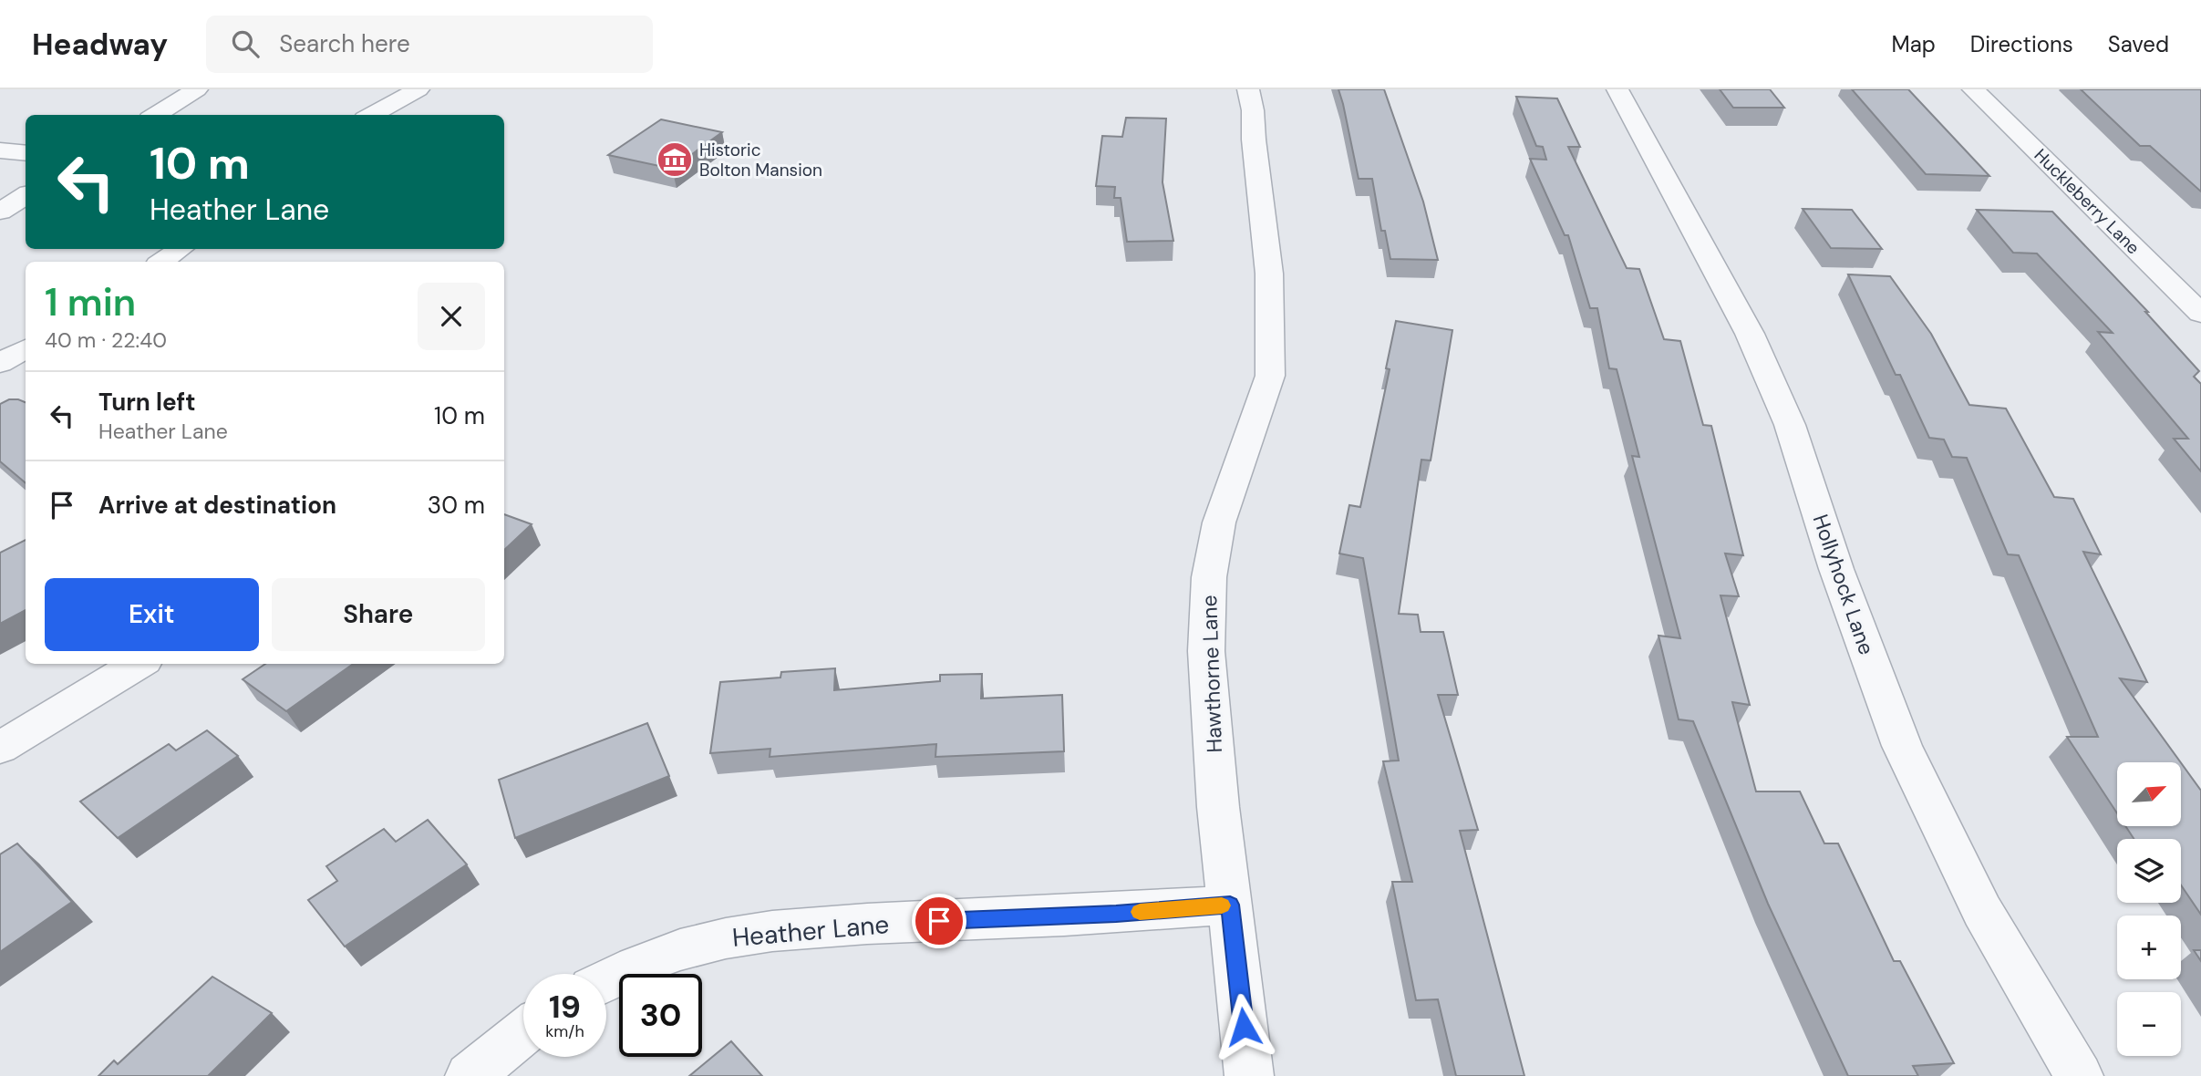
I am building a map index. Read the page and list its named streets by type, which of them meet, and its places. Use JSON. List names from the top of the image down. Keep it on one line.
{"streets":{"street":["Huckleberry Lane","Hollyhock Lane","Hawthorne Lane","Heather Lane"]},"crossings":[["Hawthorne Lane","Heather Lane"]],"places":{"museum":["Historic Bolton Mansion"]},"north":"top right","page":{"header":"Headway","search":"Search here","nav":["Map","Directions","Saved"],"turn":["10 m","Heather Lane"],"heading":["1 min","40 m · 22:40"],"list":[{"name":"Turn left","note":"Heather Lane","value":"10 m"},{"name":"Arrive at destination","value":"30 m"}],"buttons":["Exit","Share"],"map_buttons":["+","−"],"speed":"19 km/h","limit":"30"}}
